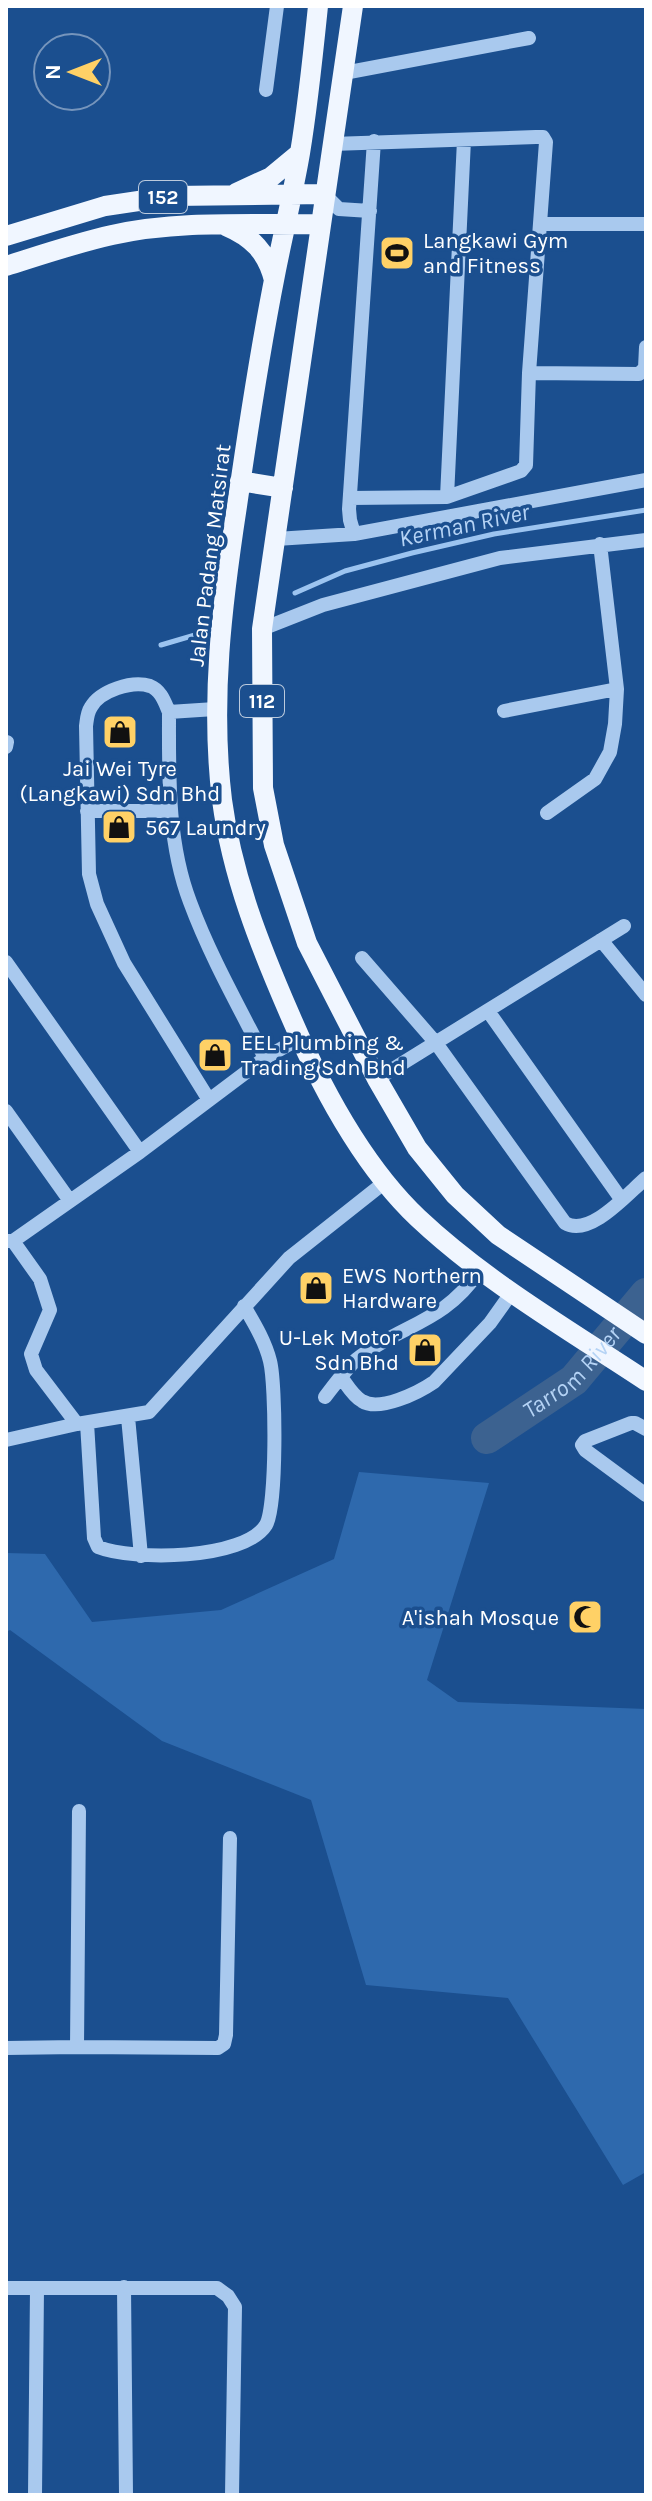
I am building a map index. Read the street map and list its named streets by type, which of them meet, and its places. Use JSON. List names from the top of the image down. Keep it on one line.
{"streets":{"main road":["152","Jalan Padang Matsirat","112"]},"crossings":[["152","Jalan Padang Matsirat"],["152","112"]],"water":["Kerman River","Tarrom River"],"places":{"sports":["Langkawi Gym and Fitness"],"shop":["Jai Wei Tyre (Langkawi) Sdn Bhd","567 Laundry","EEL Plumbing & Trading Sdn Bhd","EWS Northern Hardware","U-Lek Motor Sdn Bhd"],"mosque":["A'ishah Mosque"]},"north":"left"}
